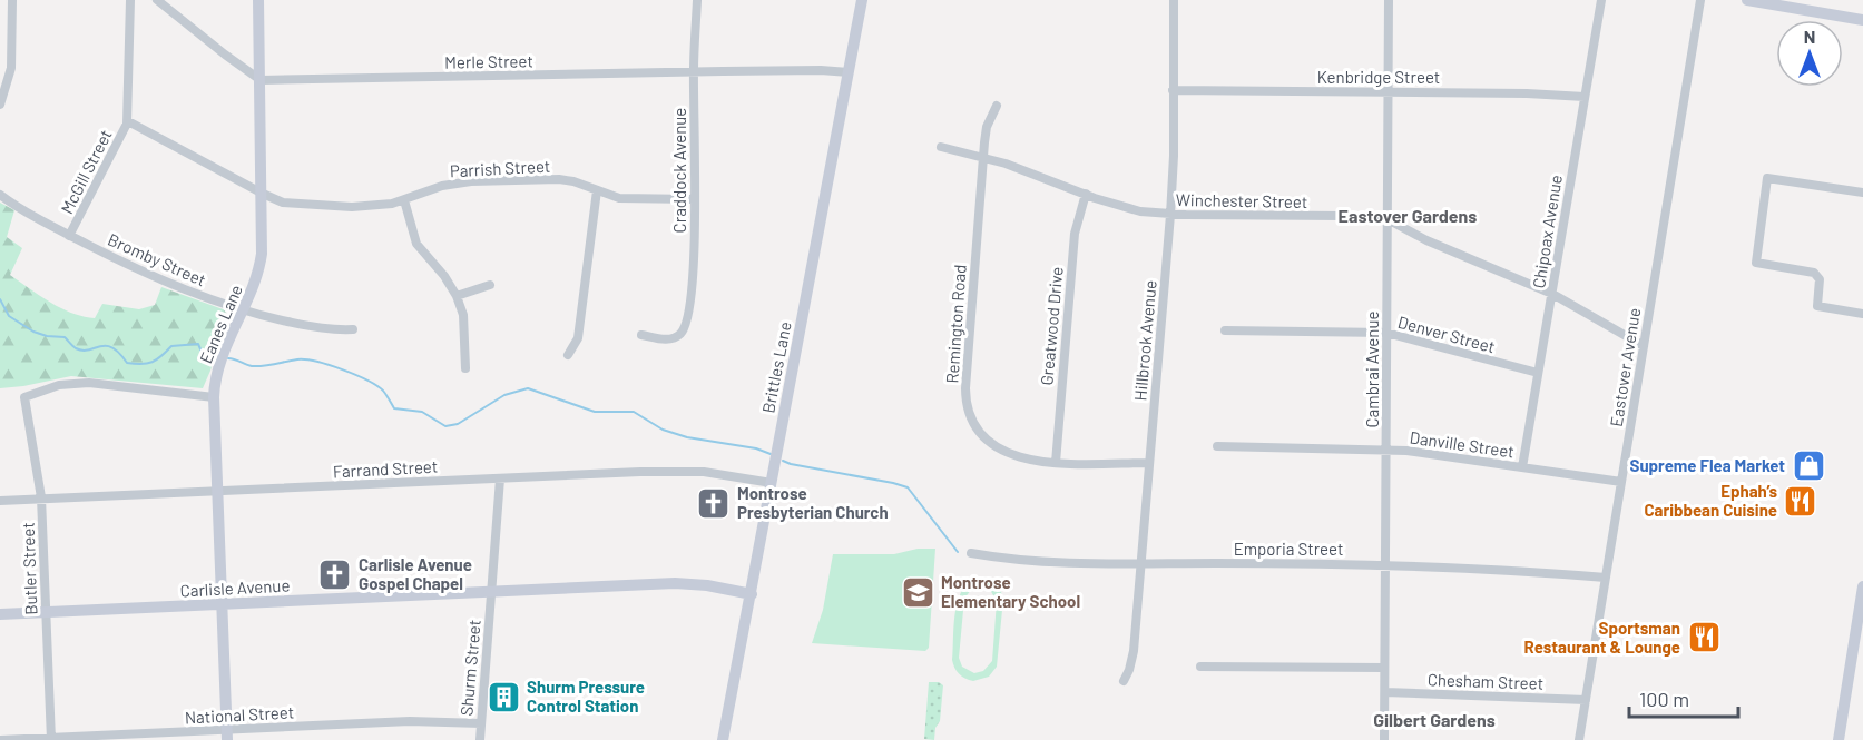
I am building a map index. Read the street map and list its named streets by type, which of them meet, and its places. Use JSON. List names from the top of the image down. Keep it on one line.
{"streets":{"street":["Merle Street","Kenbridge Street","Parrish Street","Craddock Avenue","McGill Street","Winchester Street","Chipoax Avenue","Bromby Street","Eanes Lane","Remington Road","Greatwood Drive","Denver Street","Hillbrook Avenue","Brittles Lane","Eastover Avenue","Cambrai Avenue","Danville Street","Farrand Street","Emporia Street","Butler Street","Carlisle Avenue","Shurm Street","Chesham Street","National Street"]},"crossings":[["Merle Street","Craddock Avenue"],["Merle Street","Eanes Lane"],["Merle Street","Brittles Lane"],["Kenbridge Street","Chipoax Avenue"],["Kenbridge Street","Hillbrook Avenue"],["Kenbridge Street","Cambrai Avenue"],["Parrish Street","Craddock Avenue"],["Parrish Street","McGill Street"],["Parrish Street","Eanes Lane"],["McGill Street","Bromby Street"],["Winchester Street","Chipoax Avenue"],["Winchester Street","Remington Road"],["Winchester Street","Greatwood Drive"],["Winchester Street","Hillbrook Avenue"],["Winchester Street","Eastover Avenue"],["Winchester Street","Cambrai Avenue"],["Chipoax Avenue","Denver Street"],["Chipoax Avenue","Danville Street"],["Bromby Street","Eanes Lane"],["Eanes Lane","Farrand Street"],["Eanes Lane","Butler Street"],["Eanes Lane","Carlisle Avenue"],["Eanes Lane","National Street"],["Remington Road","Greatwood Drive"],["Remington Road","Hillbrook Avenue"],["Denver Street","Cambrai Avenue"],["Hillbrook Avenue","Emporia Street"],["Brittles Lane","Farrand Street"],["Brittles Lane","Carlisle Avenue"],["Eastover Avenue","Danville Street"],["Eastover Avenue","Emporia Street"],["Eastover Avenue","Chesham Street"],["Cambrai Avenue","Danville Street"],["Cambrai Avenue","Emporia Street"],["Cambrai Avenue","Chesham Street"],["Farrand Street","Butler Street"],["Farrand Street","Shurm Street"],["Butler Street","Carlisle Avenue"],["Butler Street","National Street"],["Carlisle Avenue","Shurm Street"],["Shurm Street","National Street"]],"districts":["Eastover Gardens","Gilbert Gardens"],"places":{"shop":["Supreme Flea Market"],"restaurant":["Ephah’s Caribbean Cuisine","Sportsman Restaurant & Lounge"],"church":["Montrose Presbyterian Church","Carlisle Avenue Gospel Chapel"],"school or university":["Montrose Elementary School"],"building":["Shurm Pressure Control Station"]},"scale_bar":"100 m","north":"top"}
